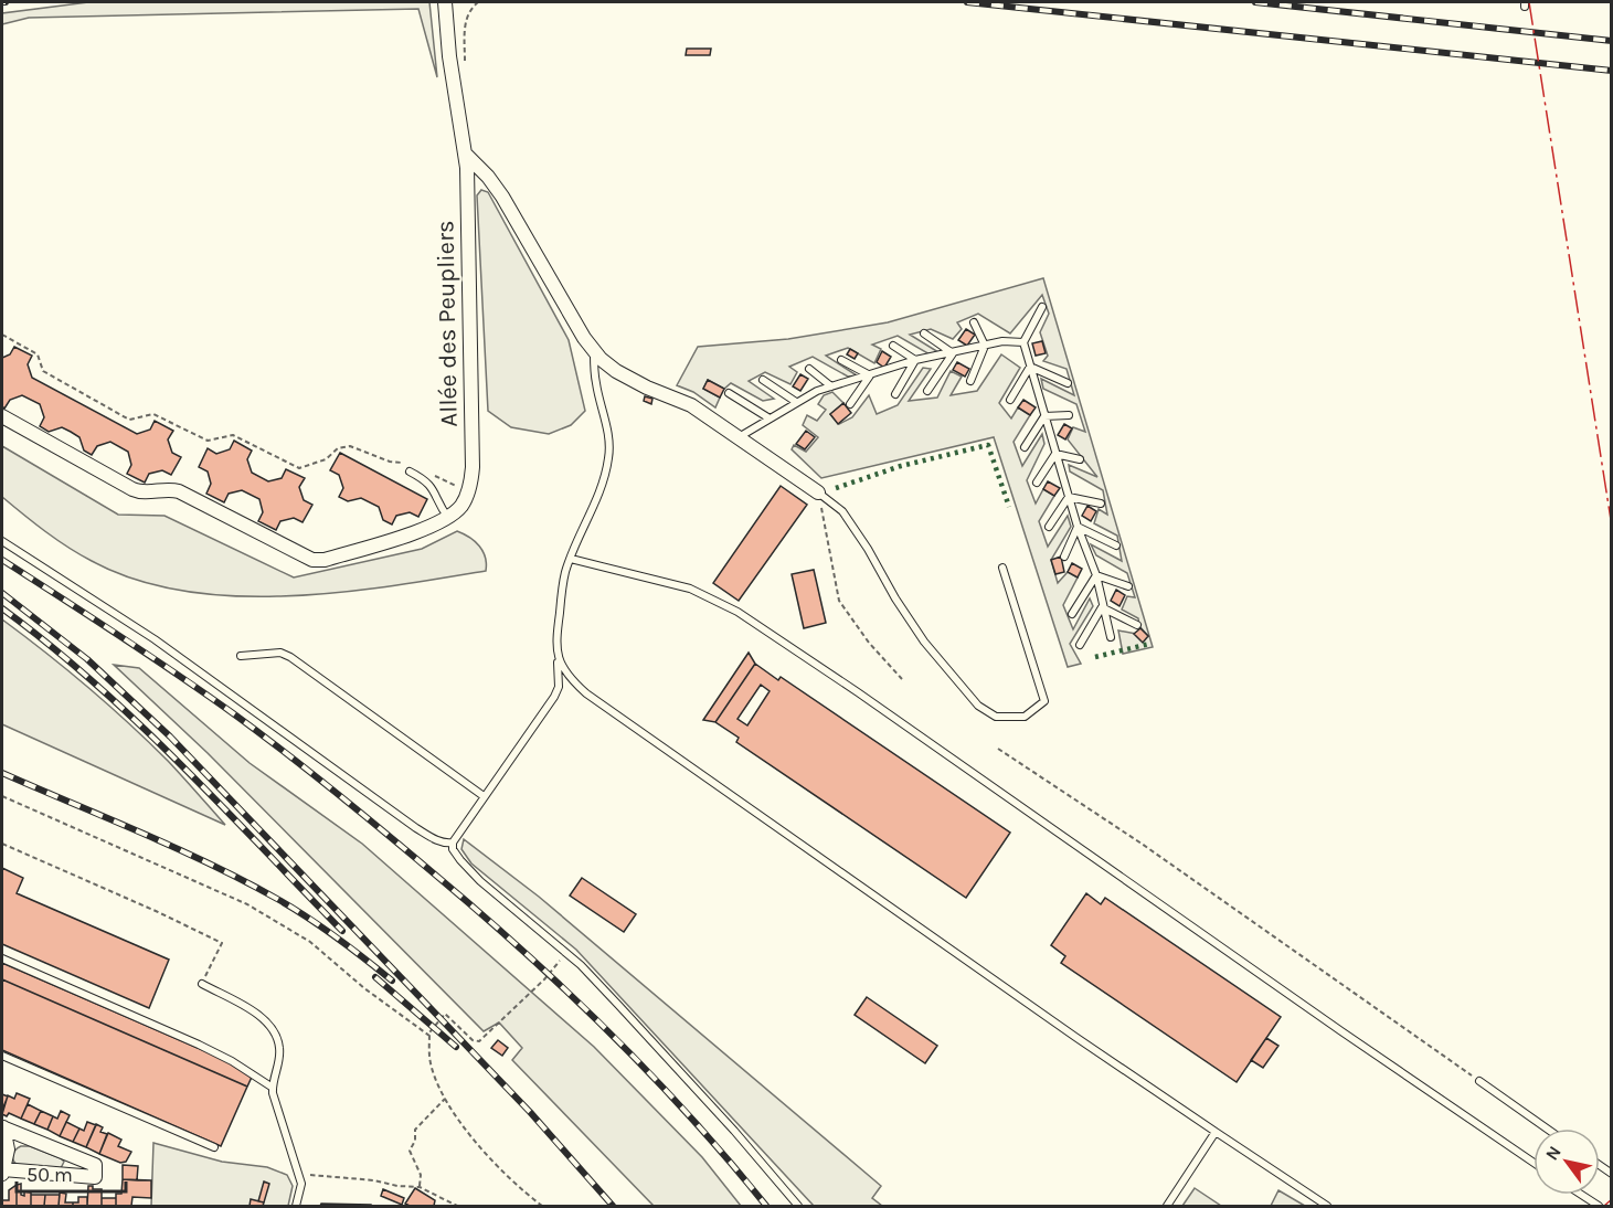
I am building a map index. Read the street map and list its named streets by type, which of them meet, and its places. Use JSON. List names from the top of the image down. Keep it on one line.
{"streets":{"street":["Allée des Peupliers"]},"scale_bar":"50 m","north":"top left"}
